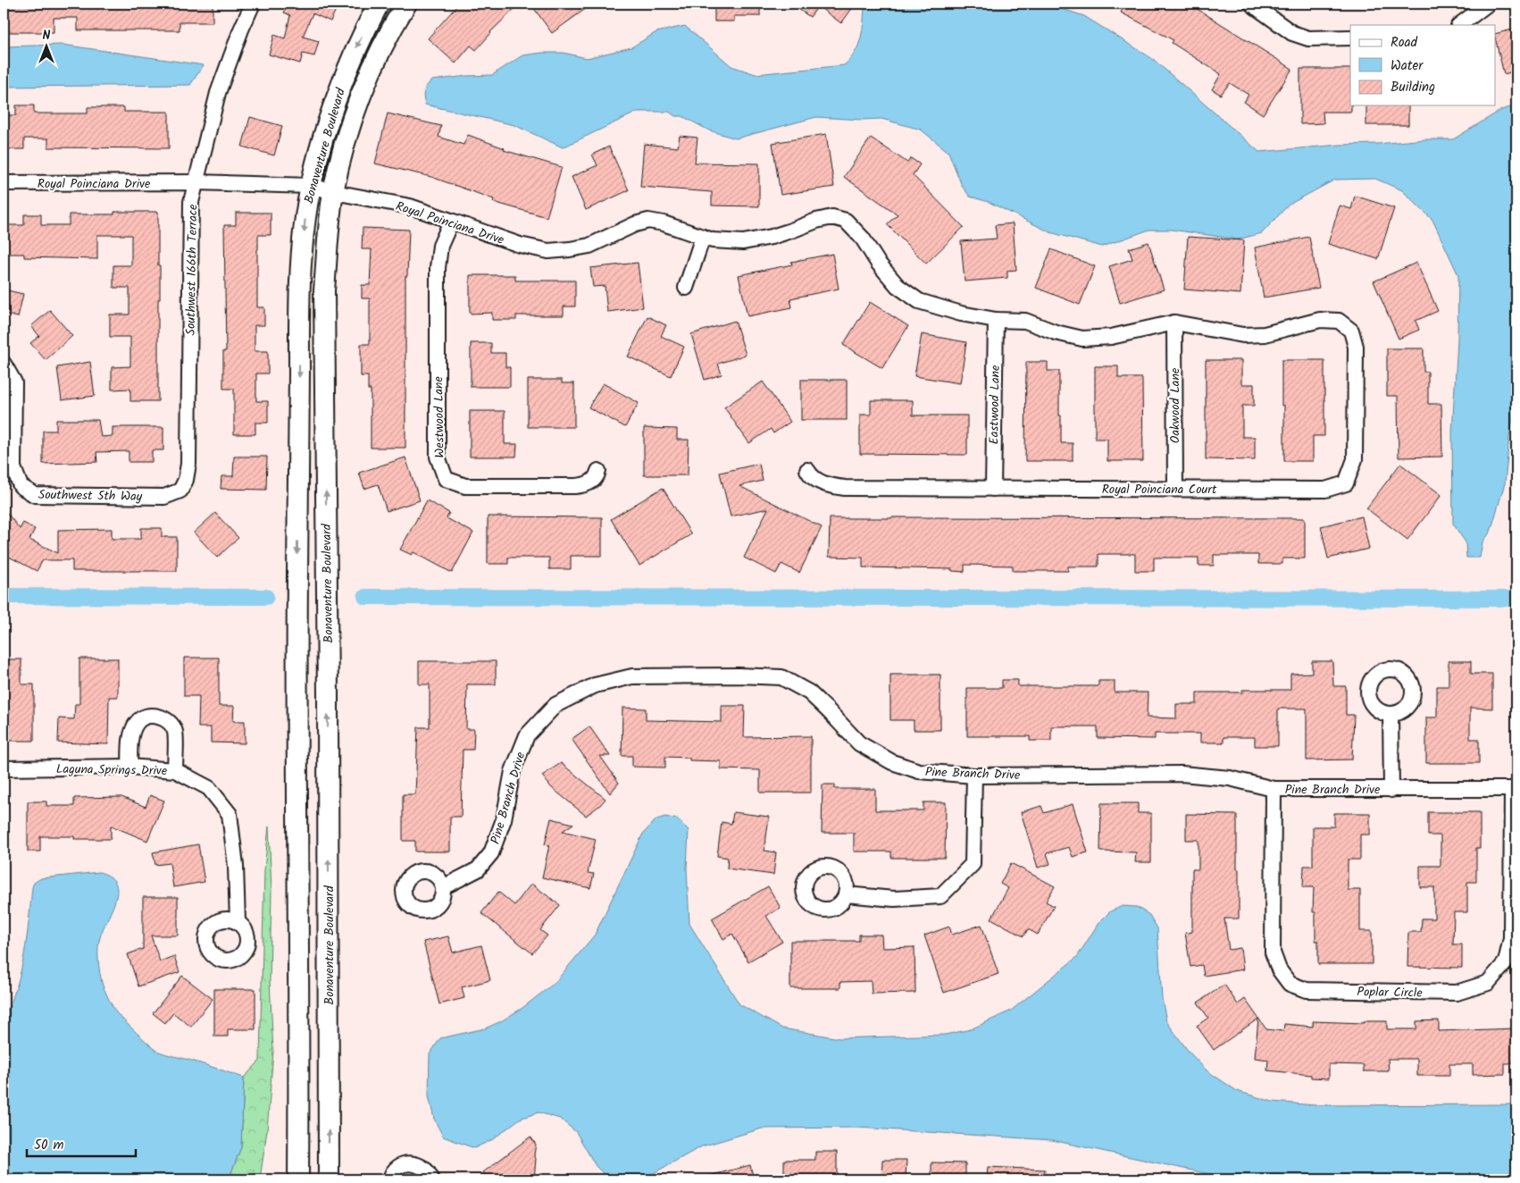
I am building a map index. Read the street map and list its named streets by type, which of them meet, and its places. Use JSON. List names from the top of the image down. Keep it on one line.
{"streets":{"main road":["Bonaventure Boulevard"],"street":["Royal Poinciana Drive","Southwest 166th Terrace","Eastwood Lane","Oakwood Lane","Westwood Lane","Royal Poinciana Court","Southwest 5th Way","Laguna Springs Drive","Pine Branch Drive","Poplar Circle"]},"crossings":[["Bonaventure Boulevard","Royal Poinciana Drive"],["Royal Poinciana Drive","Southwest 166th Terrace"],["Royal Poinciana Drive","Eastwood Lane"],["Royal Poinciana Drive","Oakwood Lane"],["Royal Poinciana Drive","Westwood Lane"],["Royal Poinciana Drive","Royal Poinciana Court"],["Southwest 166th Terrace","Southwest 5th Way"],["Eastwood Lane","Royal Poinciana Court"],["Oakwood Lane","Royal Poinciana Court"],["Pine Branch Drive","Poplar Circle"]],"legend":["Road","Water","Building"],"scale_bar":"50 m","north":"top"}
